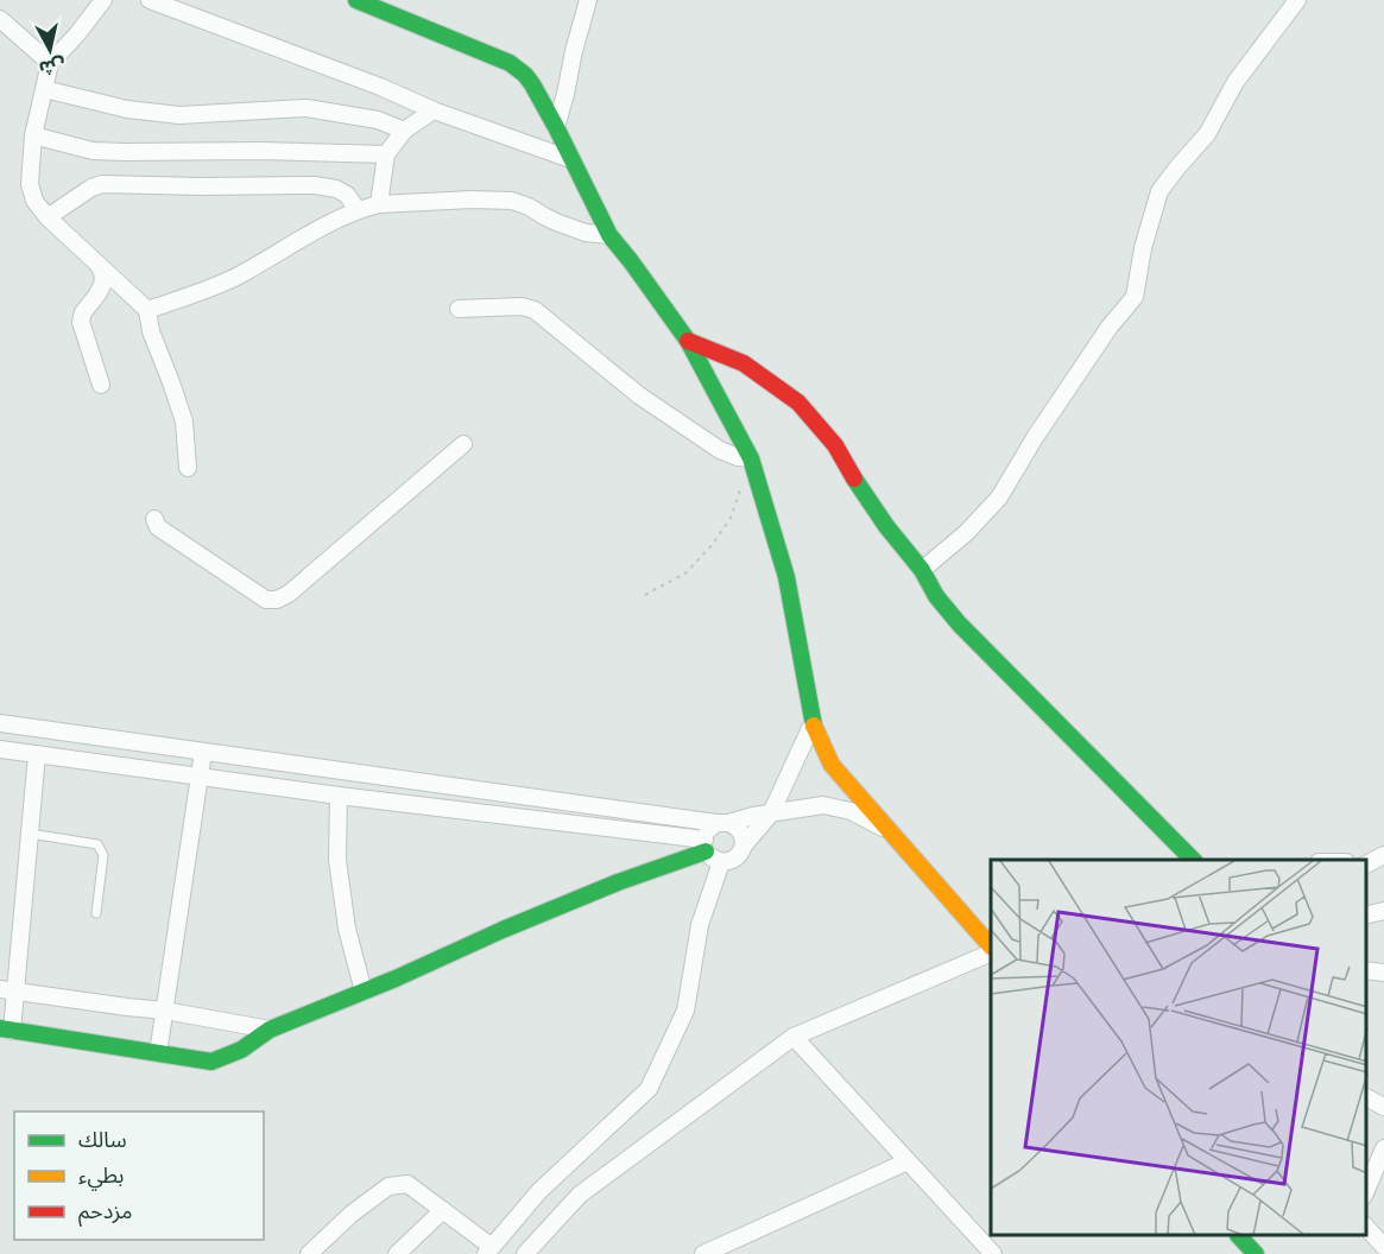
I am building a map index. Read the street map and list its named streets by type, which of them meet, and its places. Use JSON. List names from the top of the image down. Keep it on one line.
{"legend":["سالك","بطيء","مزدحم"],"north":"bottom"}
